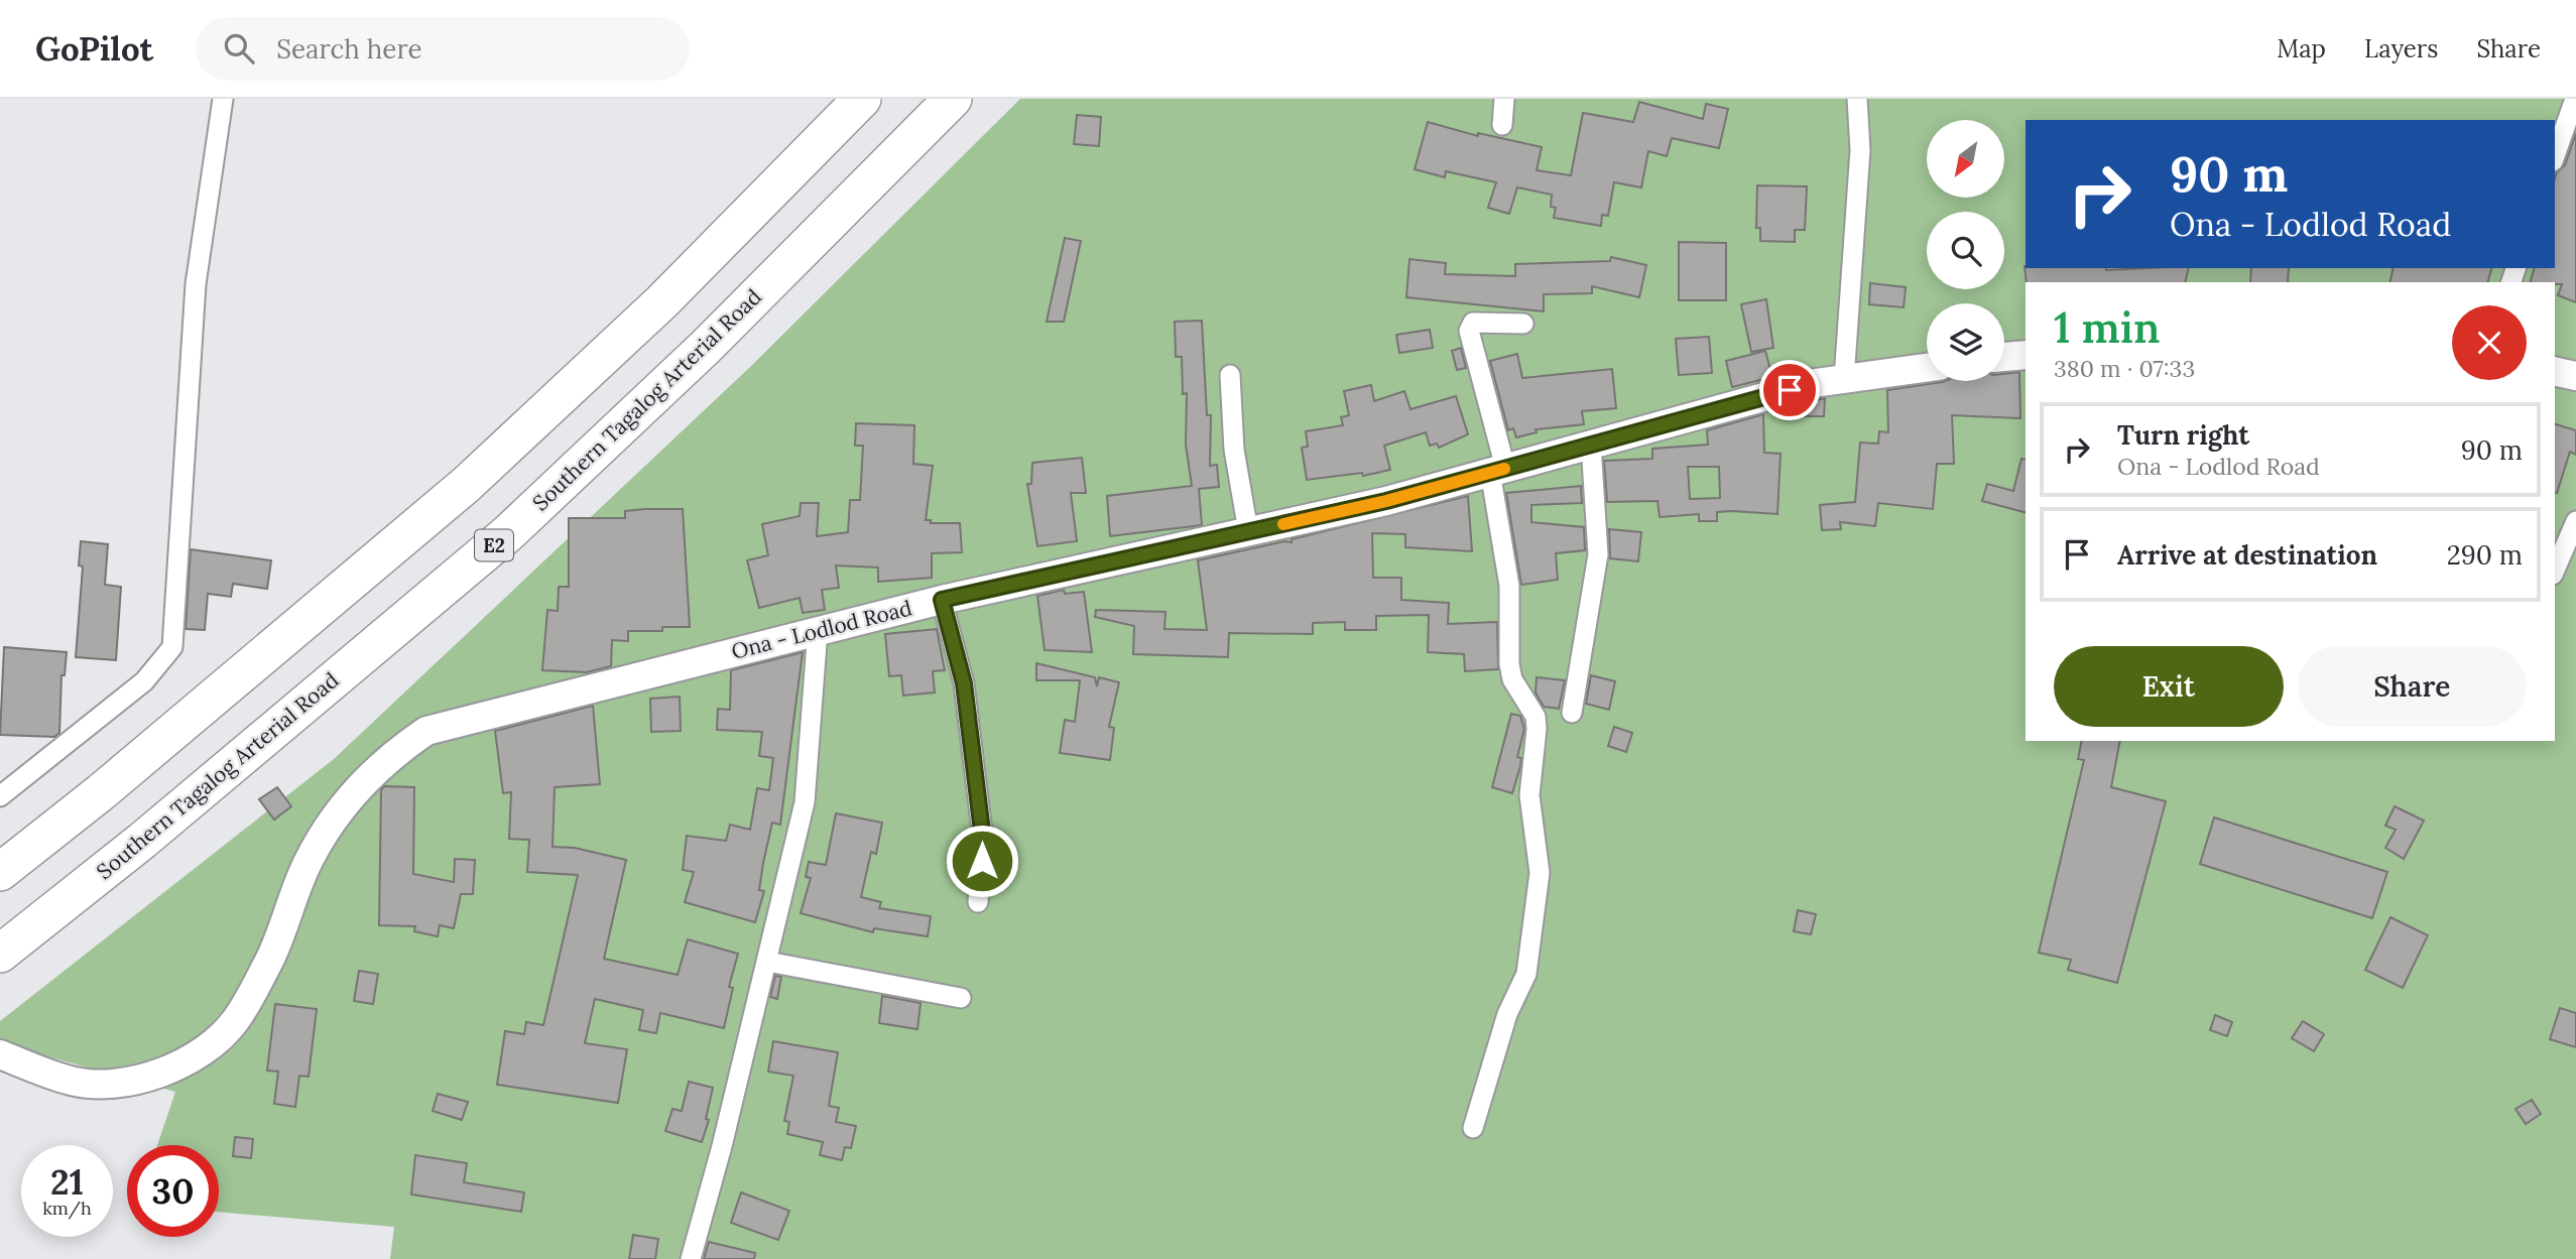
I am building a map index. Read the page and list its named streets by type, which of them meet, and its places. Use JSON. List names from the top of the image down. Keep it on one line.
{"streets":{"highway":["Southern Tagalog Arterial Road","E2"],"main road":["Ona - Lodlod Road"]},"north":"bottom left","page":{"header":"GoPilot","search":"Search here","nav":["Map","Layers","Share"],"turn":["90 m","Ona - Lodlod Road"],"heading":["1 min","380 m · 07:33"],"list":[{"name":"Turn right","note":"Ona - Lodlod Road","value":"90 m"},{"name":"Arrive at destination","value":"290 m"}],"buttons":["Exit","Share"],"speed":"21 km/h","limit":"30"}}
